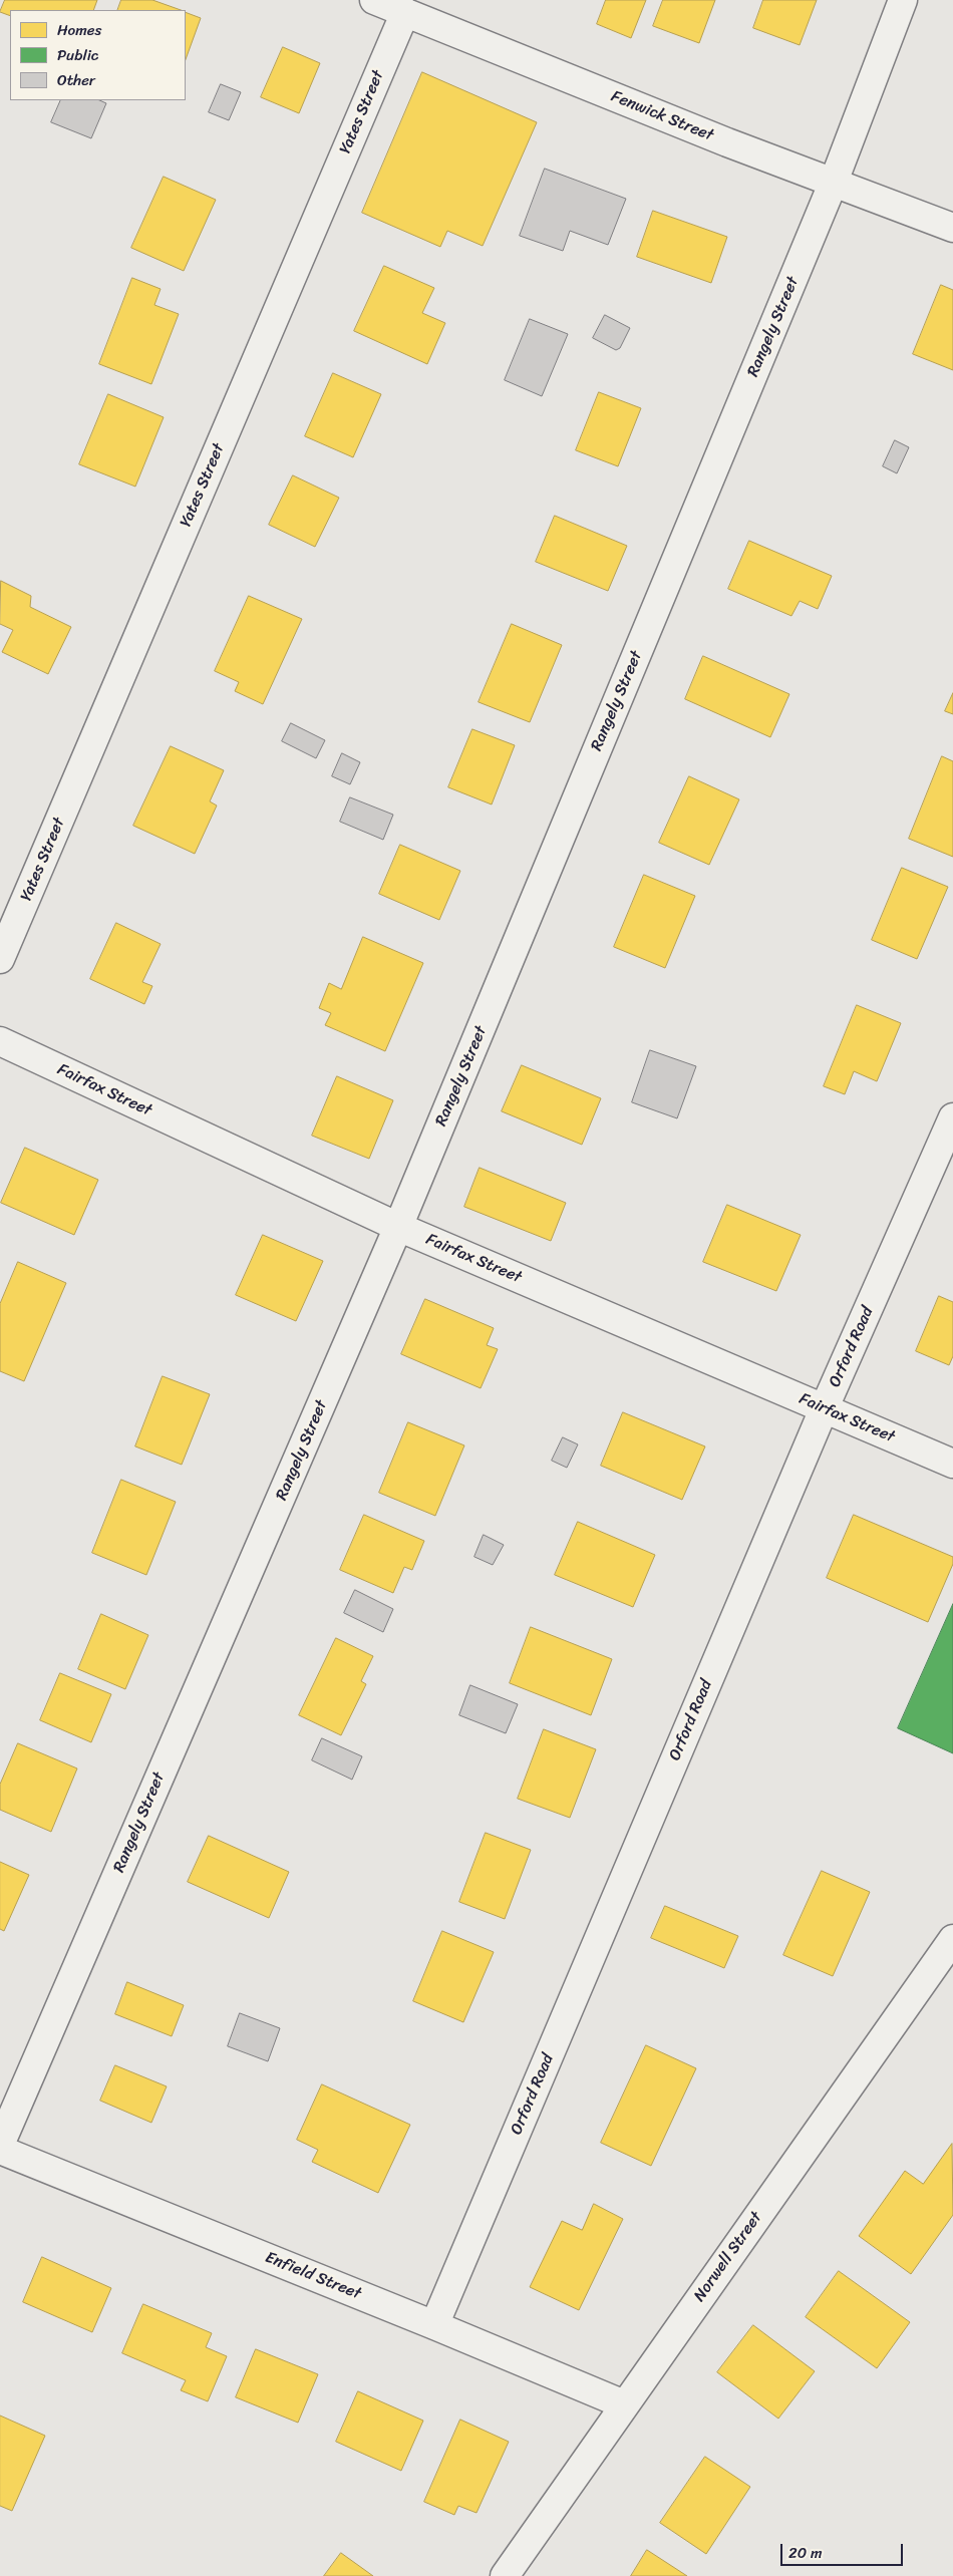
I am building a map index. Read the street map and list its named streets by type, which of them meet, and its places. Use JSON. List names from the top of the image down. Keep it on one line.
{"streets":{"street":["Yates Street","Fenwick Street","Rangely Street","Fairfax Street","Orford Road","Norwell Street","Enfield Street"]},"crossings":[["Yates Street","Fenwick Street"],["Fenwick Street","Rangely Street"],["Rangely Street","Fairfax Street"],["Fairfax Street","Orford Road"],["Orford Road","Enfield Street"],["Norwell Street","Enfield Street"]],"legend":["Homes","Public","Other"],"scale_bar":"20 m"}
